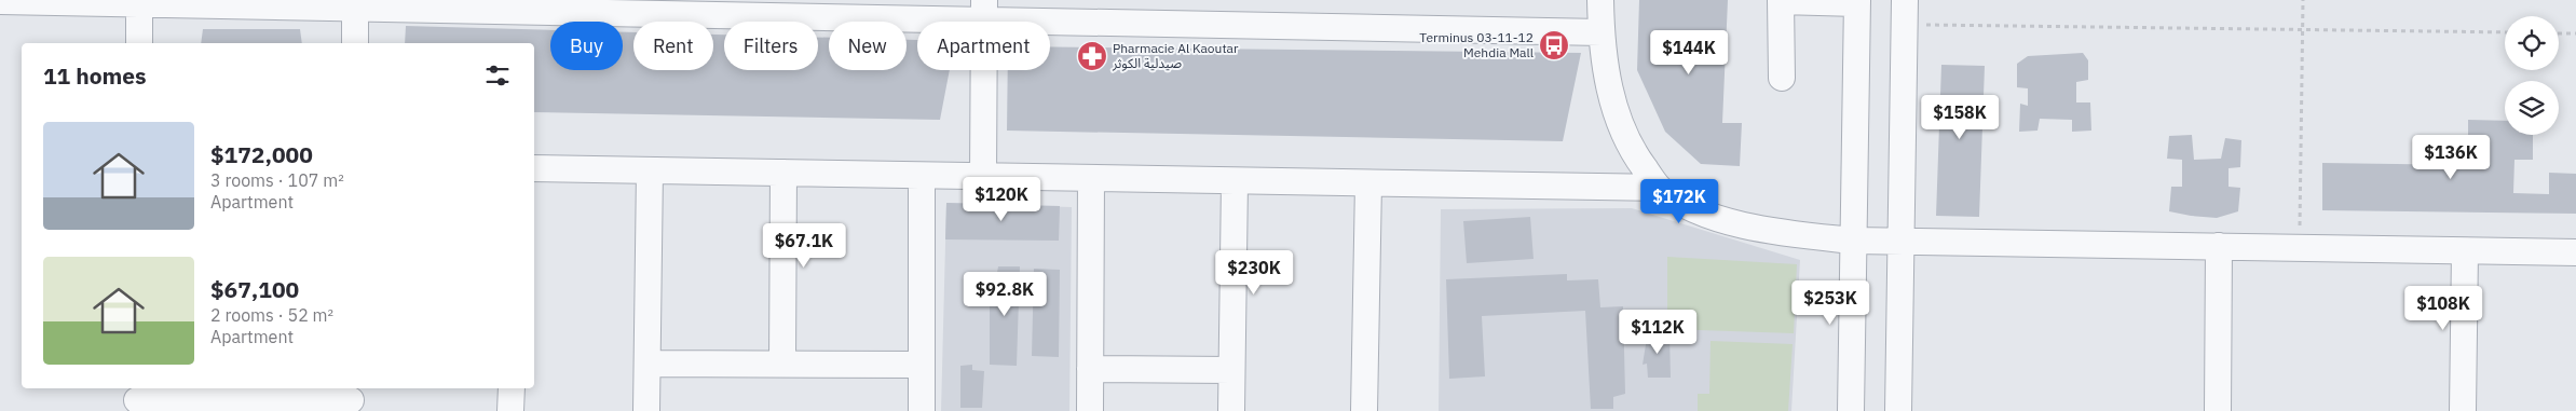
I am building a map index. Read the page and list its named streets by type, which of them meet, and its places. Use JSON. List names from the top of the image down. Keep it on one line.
{"places":{"bus stop":["Terminus 03-11-12 Mehdia Mall"],"pharmacy":["Pharmacie Al Kaoutar صيدلية الكوثر"]},"page":{"chip":["Buy","Rent","Filters","New","Apartment"],"price":["$144K","$158K","$136K","$120K","$172K","$67.1K","$230K","$92.8K","$253K","$108K","$112K"],"heading":"11 homes","list":[{"name":"$172,000","note":"3 rooms · 107 m² · Apartment"},{"name":"$67,100","note":"2 rooms · 52 m² · Apartment"}]}}
